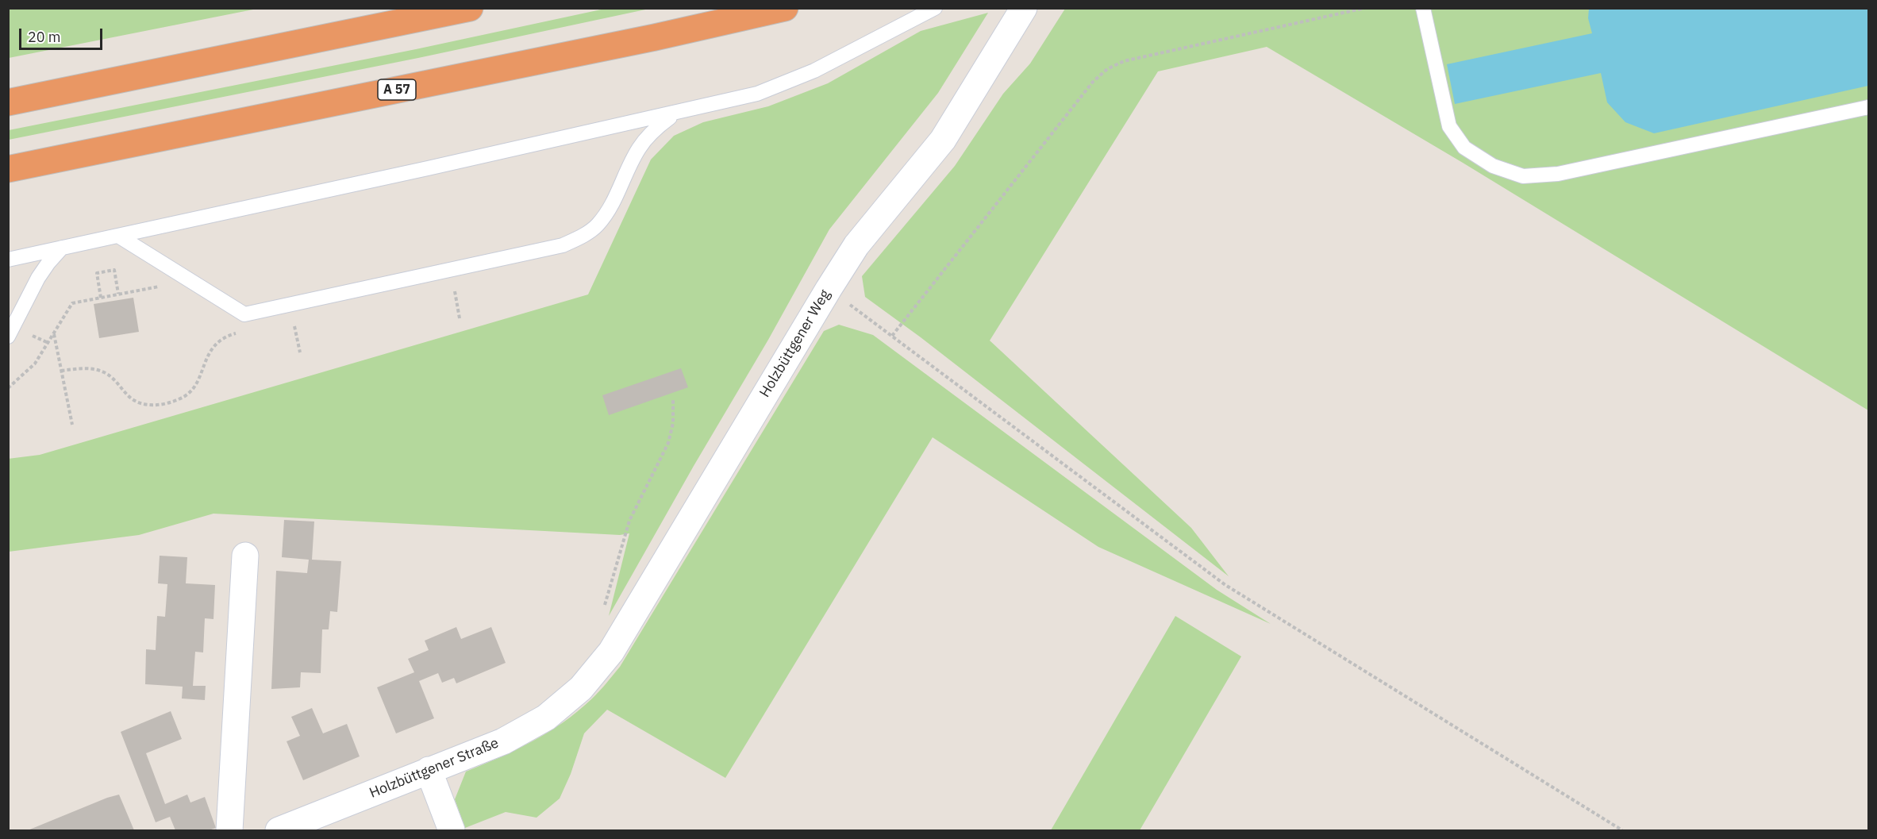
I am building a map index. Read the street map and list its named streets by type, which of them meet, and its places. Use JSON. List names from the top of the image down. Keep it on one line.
{"streets":{"highway":["A 57"],"street":["Holzbüttgener Weg","Holzbüttgener Straße"]},"crossings":[["Holzbüttgener Weg","Holzbüttgener Straße"]],"scale_bar":"20 m"}
